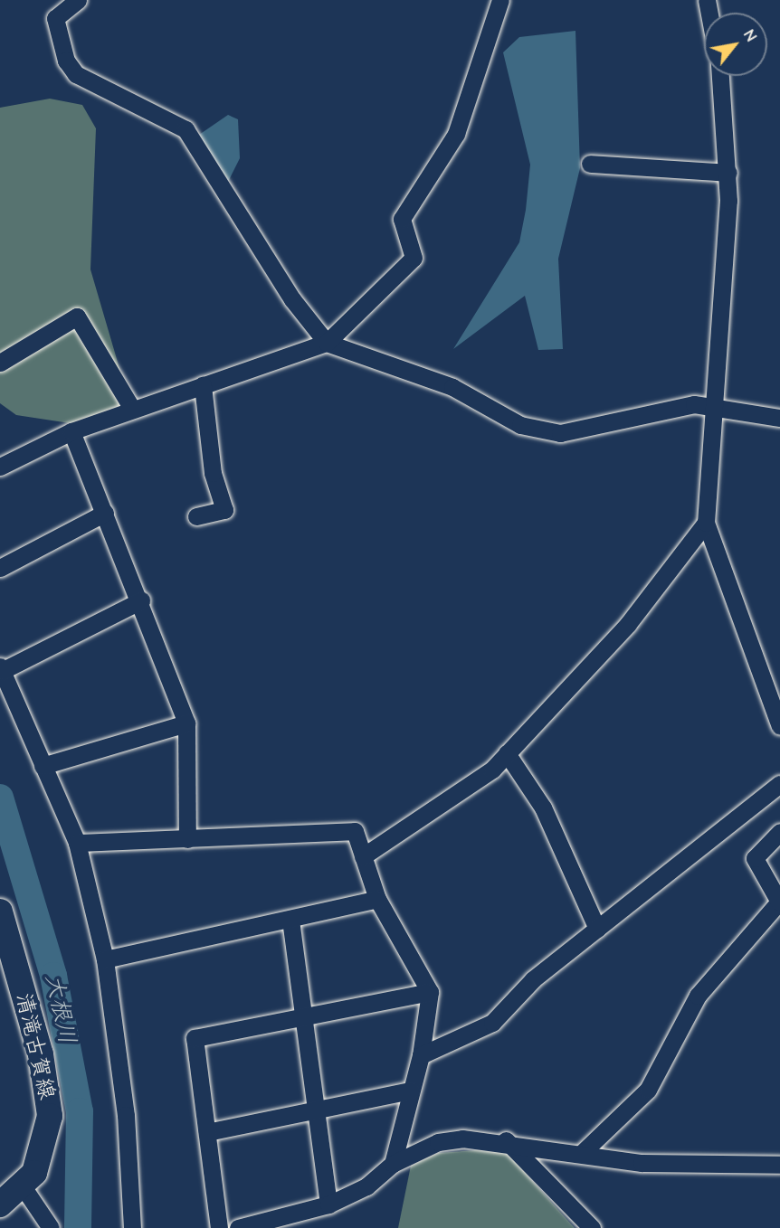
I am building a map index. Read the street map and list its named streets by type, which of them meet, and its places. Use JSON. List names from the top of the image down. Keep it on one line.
{"streets":{"main road":["清滝古賀線"]},"water":["大根川"],"north":"top right"}
